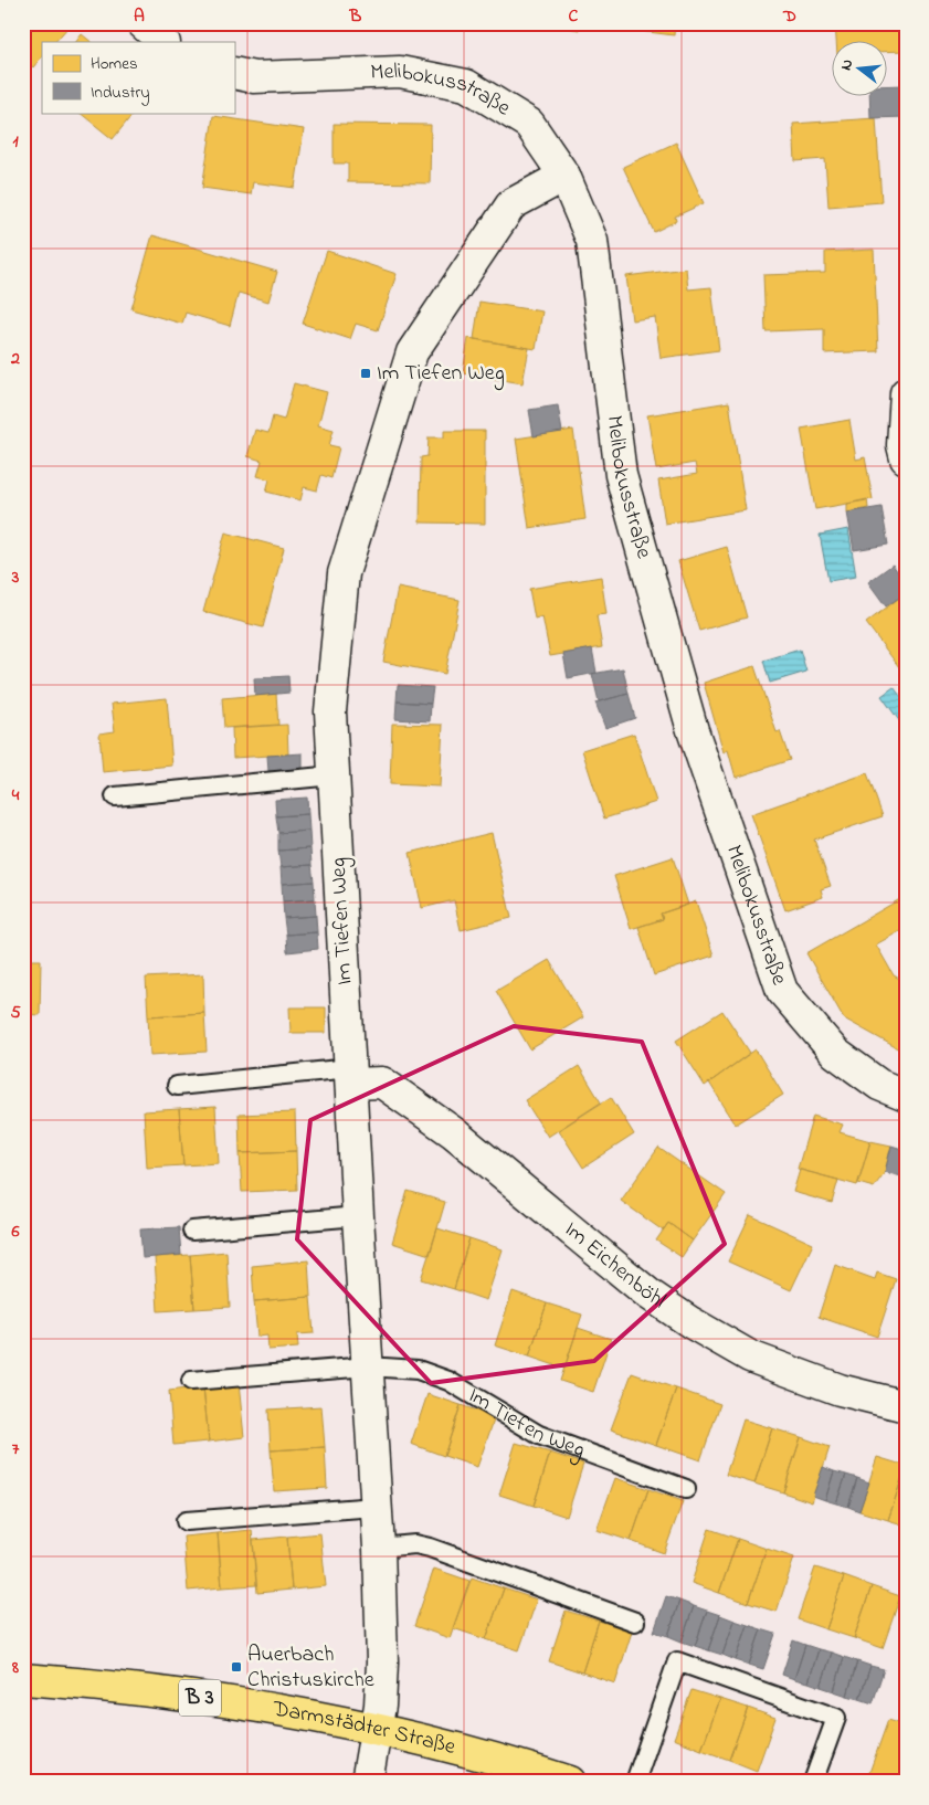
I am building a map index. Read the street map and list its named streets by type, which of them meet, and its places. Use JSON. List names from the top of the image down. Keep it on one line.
{"streets":{"main road":["B 3","Darmstädter Straße"],"street":["Melibokusstraße","Im Tiefen Weg","Im Eichenböhl"]},"crossings":[["Melibokusstraße","Im Tiefen Weg"],["Im Tiefen Weg","Im Eichenböhl"],["Im Tiefen Weg","Darmstädter Straße"]],"places":{"transit":["Im Tiefen Weg","Auerbach Christuskirche"]},"legend":["Homes","Industry"],"north":"left","grid":{"columns":["A","B","C","D"],"rows":["1","2","3","4","5","6","7","8"]}}
